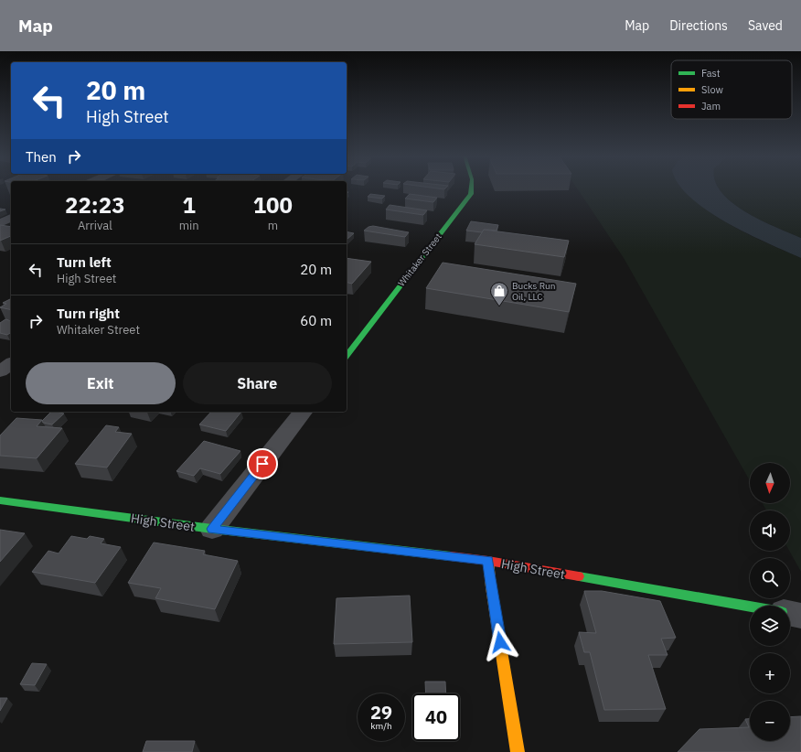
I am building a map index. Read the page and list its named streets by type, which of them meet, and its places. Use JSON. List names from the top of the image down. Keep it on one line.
{"streets":{"street":["Whitaker Street","High Street"]},"places":{"shop":["Bucks Run Oil, LLC"]},"legend":["Fast","Slow","Jam"],"north":"bottom","page":{"header":"Map","nav":["Map","Directions","Saved"],"turn":["20 m","High Street"],"then":"Then","eta":["22:23","Arrival","1","min","100","m"],"list":[{"name":"Turn left","note":"High Street","value":"20 m"},{"name":"Turn right","note":"Whitaker Street","value":"60 m"}],"buttons":["Exit","Share"],"map_buttons":["+","−"],"speed":"29 km/h","limit":"40"}}
